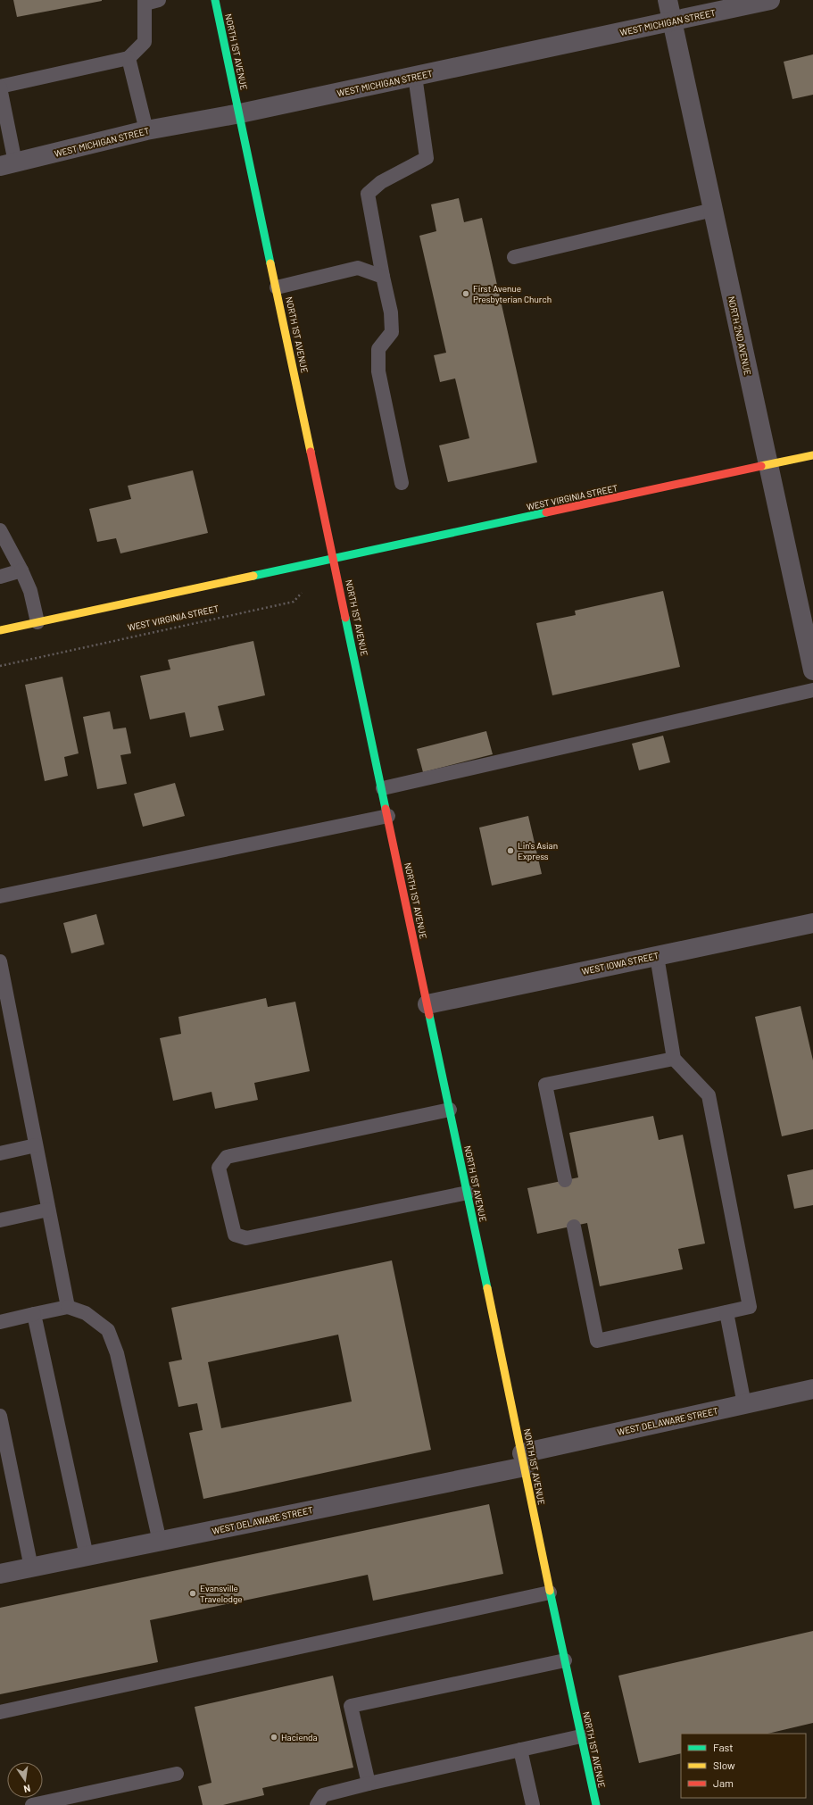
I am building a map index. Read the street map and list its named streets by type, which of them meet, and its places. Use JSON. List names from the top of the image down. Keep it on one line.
{"streets":{"main road":["NORTH 1ST AVENUE","WEST VIRGINIA STREET"],"street":["WEST MICHIGAN STREET","NORTH 2ND AVENUE","WEST IOWA STREET","WEST DELAWARE STREET"]},"crossings":[["WEST MICHIGAN STREET","NORTH 1ST AVENUE"],["WEST MICHIGAN STREET","NORTH 2ND AVENUE"],["NORTH 1ST AVENUE","WEST VIRGINIA STREET"],["NORTH 1ST AVENUE","WEST IOWA STREET"],["NORTH 1ST AVENUE","WEST DELAWARE STREET"],["NORTH 2ND AVENUE","WEST VIRGINIA STREET"]],"places":["First Avenue Presbyterian Church","Lin's Asian Express","Evansville Travelodge","Hacienda"],"legend":["Fast","Slow","Jam"],"north":"bottom"}
